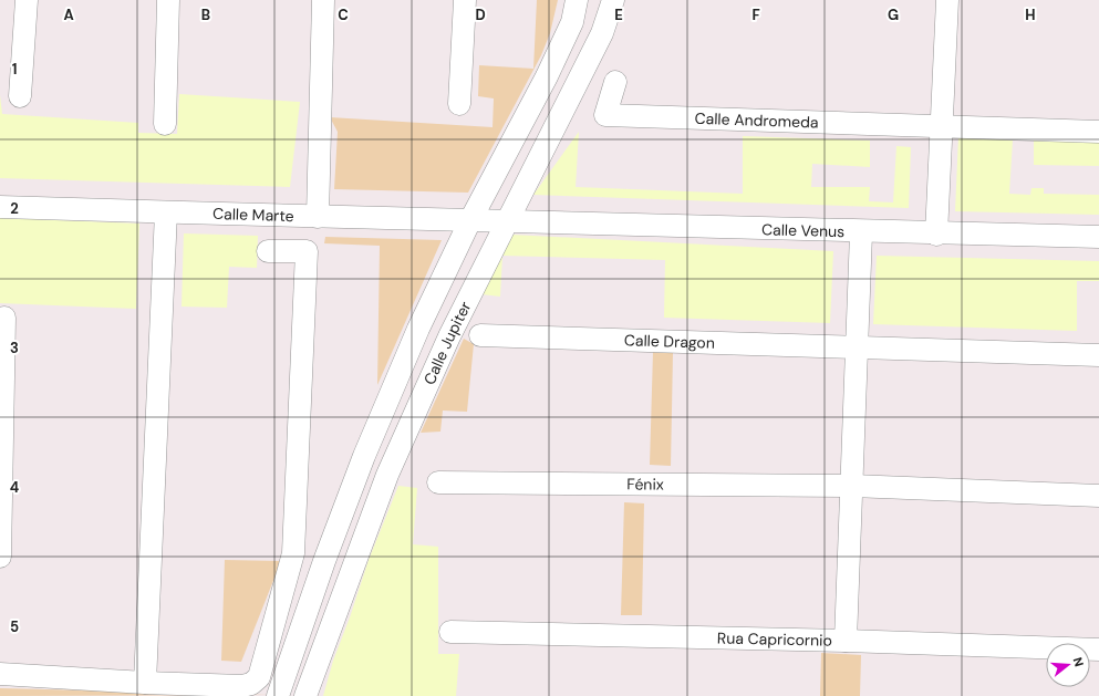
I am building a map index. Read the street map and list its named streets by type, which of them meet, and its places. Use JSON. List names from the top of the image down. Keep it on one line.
{"streets":{"street":["Calle Andromeda","Calle Marte","Calle Venus","Calle Dragon","Calle Jupiter","Fénix","Rua Capricornio"]},"crossings":[["Calle Marte","Calle Venus"],["Calle Marte","Calle Jupiter"],["Calle Venus","Calle Jupiter"]],"north":"right","grid":{"columns":["A","B","C","D","E","F","G","H"],"rows":["1","2","3","4","5"]}}
